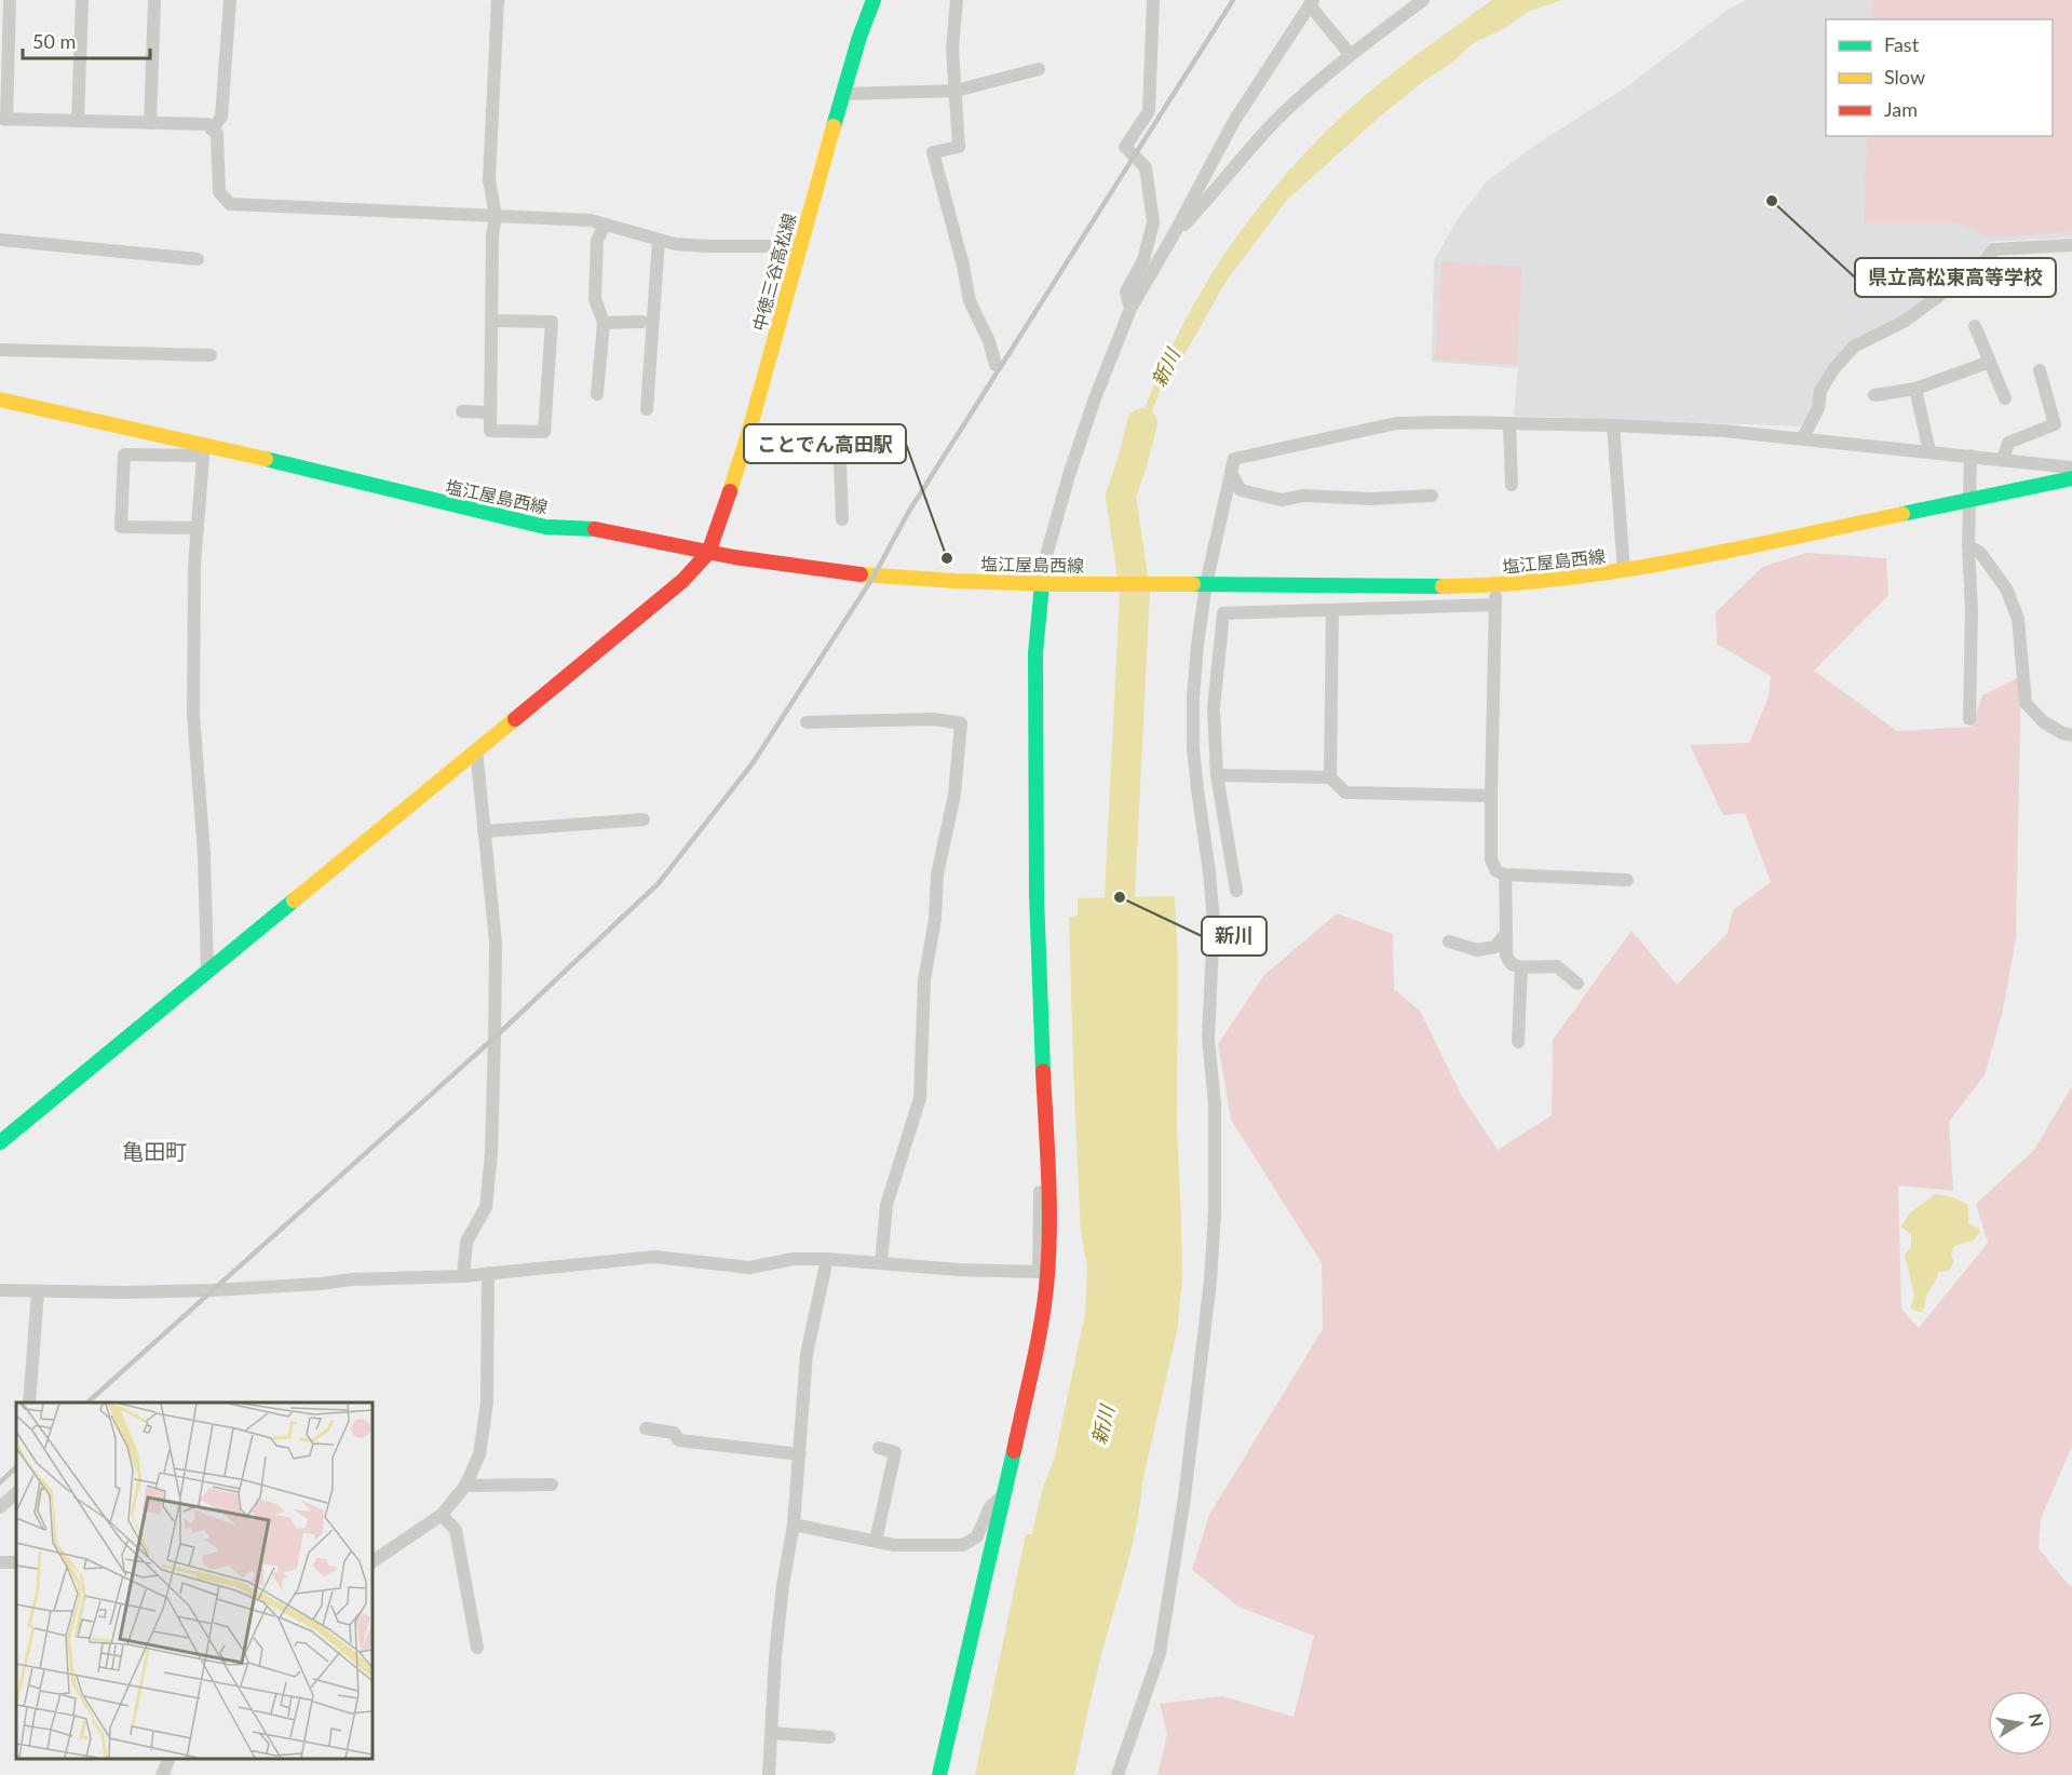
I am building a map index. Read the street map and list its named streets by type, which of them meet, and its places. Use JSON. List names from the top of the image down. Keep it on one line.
{"streets":{"main road":["中徳三谷高松線","塩江屋島西線"]},"crossings":[["中徳三谷高松線","塩江屋島西線"]],"districts":["亀田町"],"water":["新川"],"places":["県立高松東高等学校","ことでん高田駅","新川"],"legend":["Fast","Slow","Jam"],"scale_bar":"50 m","north":"right"}
